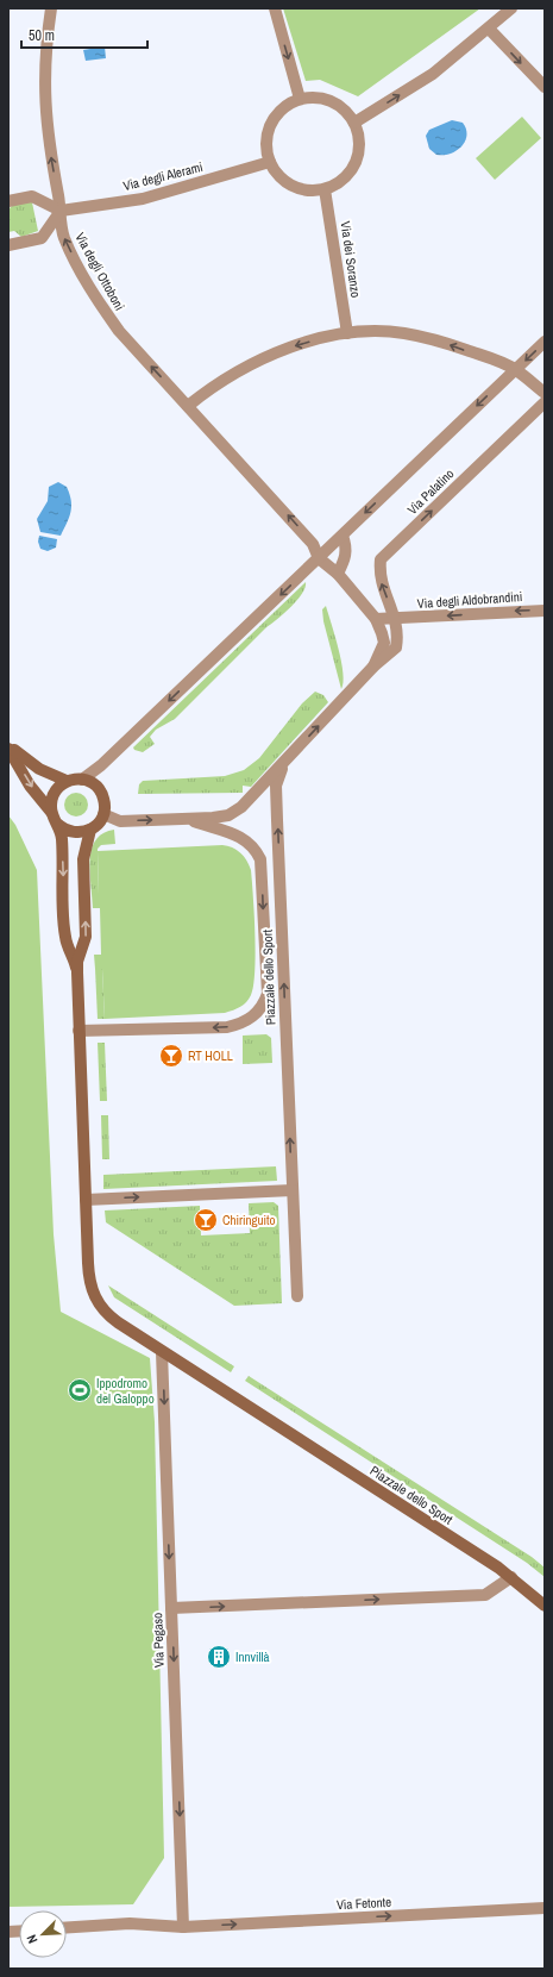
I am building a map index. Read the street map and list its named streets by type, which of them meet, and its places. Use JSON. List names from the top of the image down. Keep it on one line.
{"streets":{"street":["Via degli Alerami","Via dei Soranzo","Via degli Ottoboni","Via Palatino","Via degli Aldobrandini","Piazzale dello Sport","Via Pegaso","Via Fetonte"]},"crossings":[["Via degli Alerami","Via dei Soranzo"],["Via degli Alerami","Via degli Ottoboni"],["Via degli Ottoboni","Piazzale dello Sport"],["Via Palatino","Via degli Aldobrandini"],["Via Palatino","Piazzale dello Sport"],["Via degli Aldobrandini","Piazzale dello Sport"],["Piazzale dello Sport","Via Pegaso"],["Via Pegaso","Via Fetonte"]],"one_way":["Via degli Ottoboni","Via degli Aldobrandini","Via Pegaso","Via Fetonte"],"places":{"bar":["RT HOLL","Chiringuito"],"sports":["Ippodromo del Galoppo"],"building":["Innvillà"]},"scale_bar":"50 m","north":"bottom left"}
